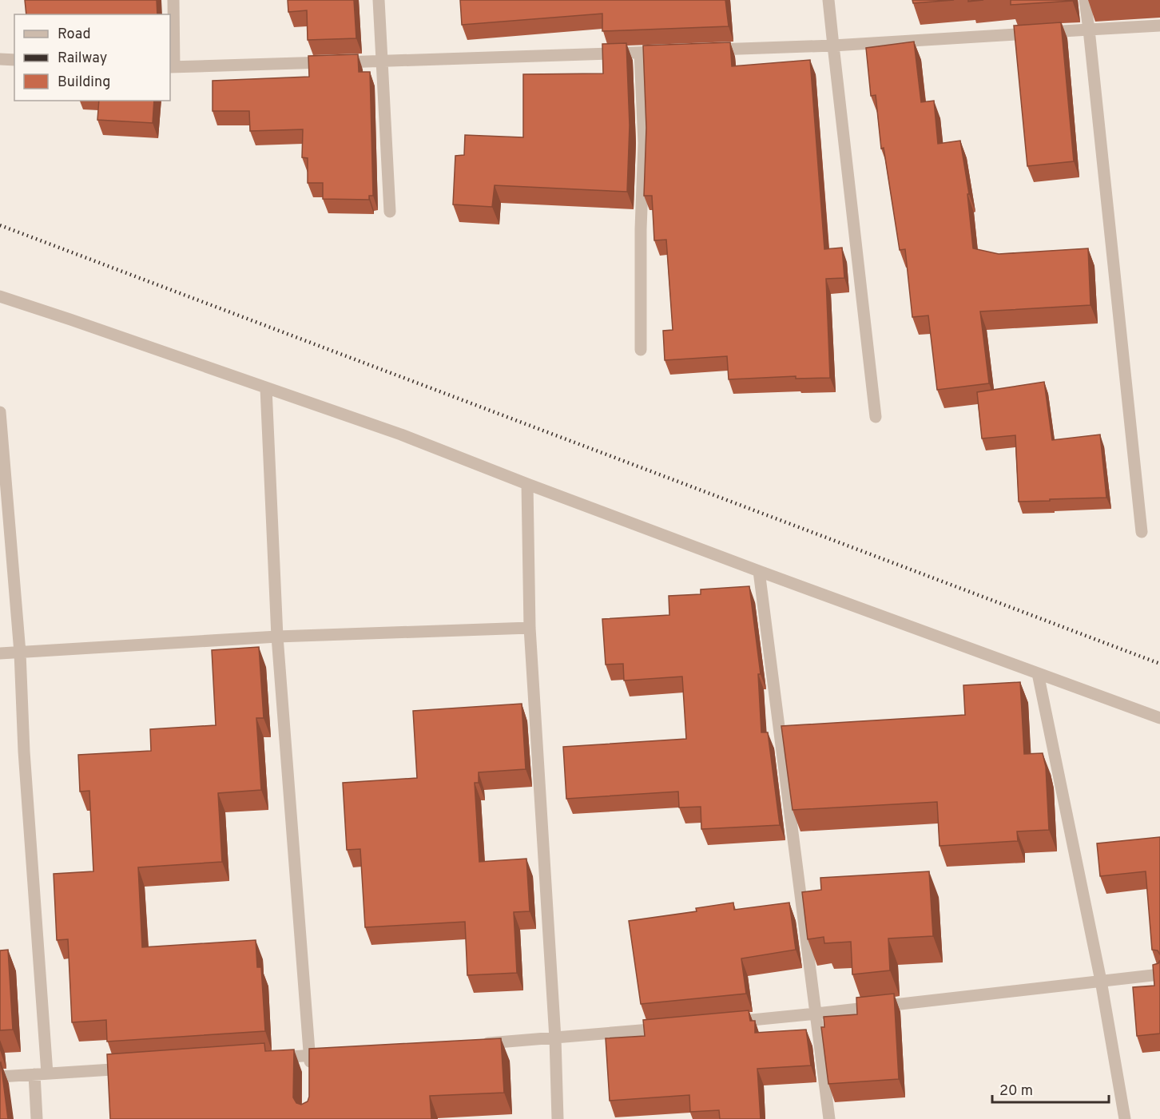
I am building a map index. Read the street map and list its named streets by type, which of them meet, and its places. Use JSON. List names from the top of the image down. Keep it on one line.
{"legend":["Road","Railway","Building"],"scale_bar":"20 m"}
